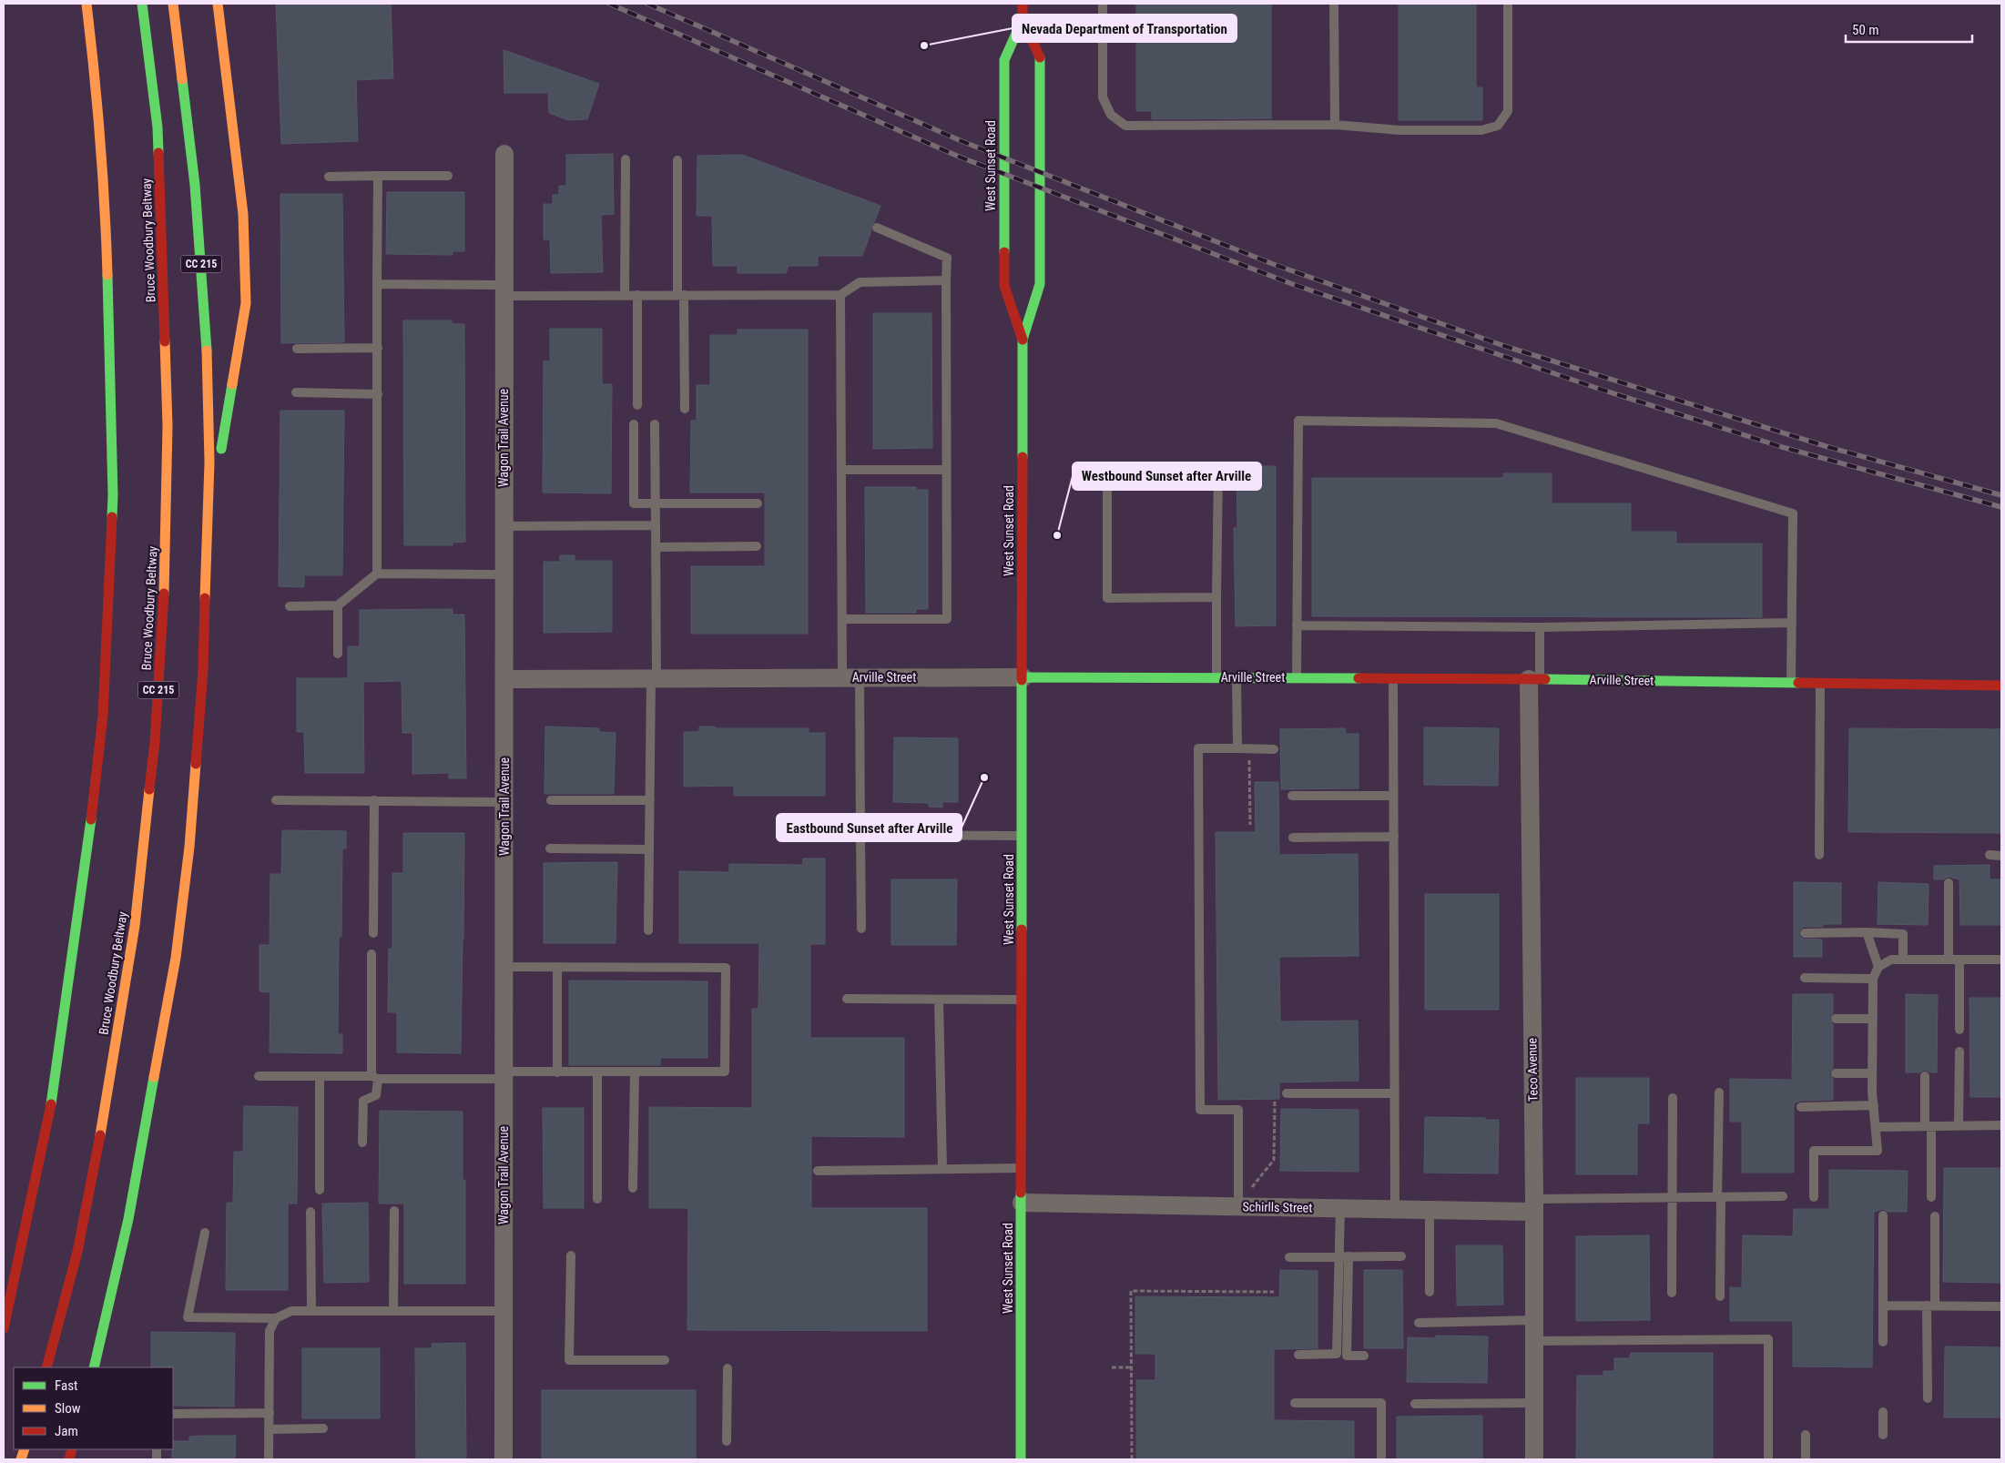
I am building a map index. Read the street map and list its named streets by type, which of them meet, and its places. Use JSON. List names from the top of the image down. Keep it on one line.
{"streets":{"main road":["West Sunset Road","Bruce Woodbury Beltway","CC 215","Arville Street"],"street":["Wagon Trail Avenue","Teco Avenue","Schirlls Street"]},"crossings":[["West Sunset Road","Arville Street"],["West Sunset Road","Schirlls Street"],["Wagon Trail Avenue","Arville Street"],["Arville Street","Teco Avenue"],["Teco Avenue","Schirlls Street"]],"places":["Nevada Department of Transportation","Westbound Sunset after Arville","Eastbound Sunset after Arville"],"legend":["Fast","Slow","Jam"],"scale_bar":"50 m"}
